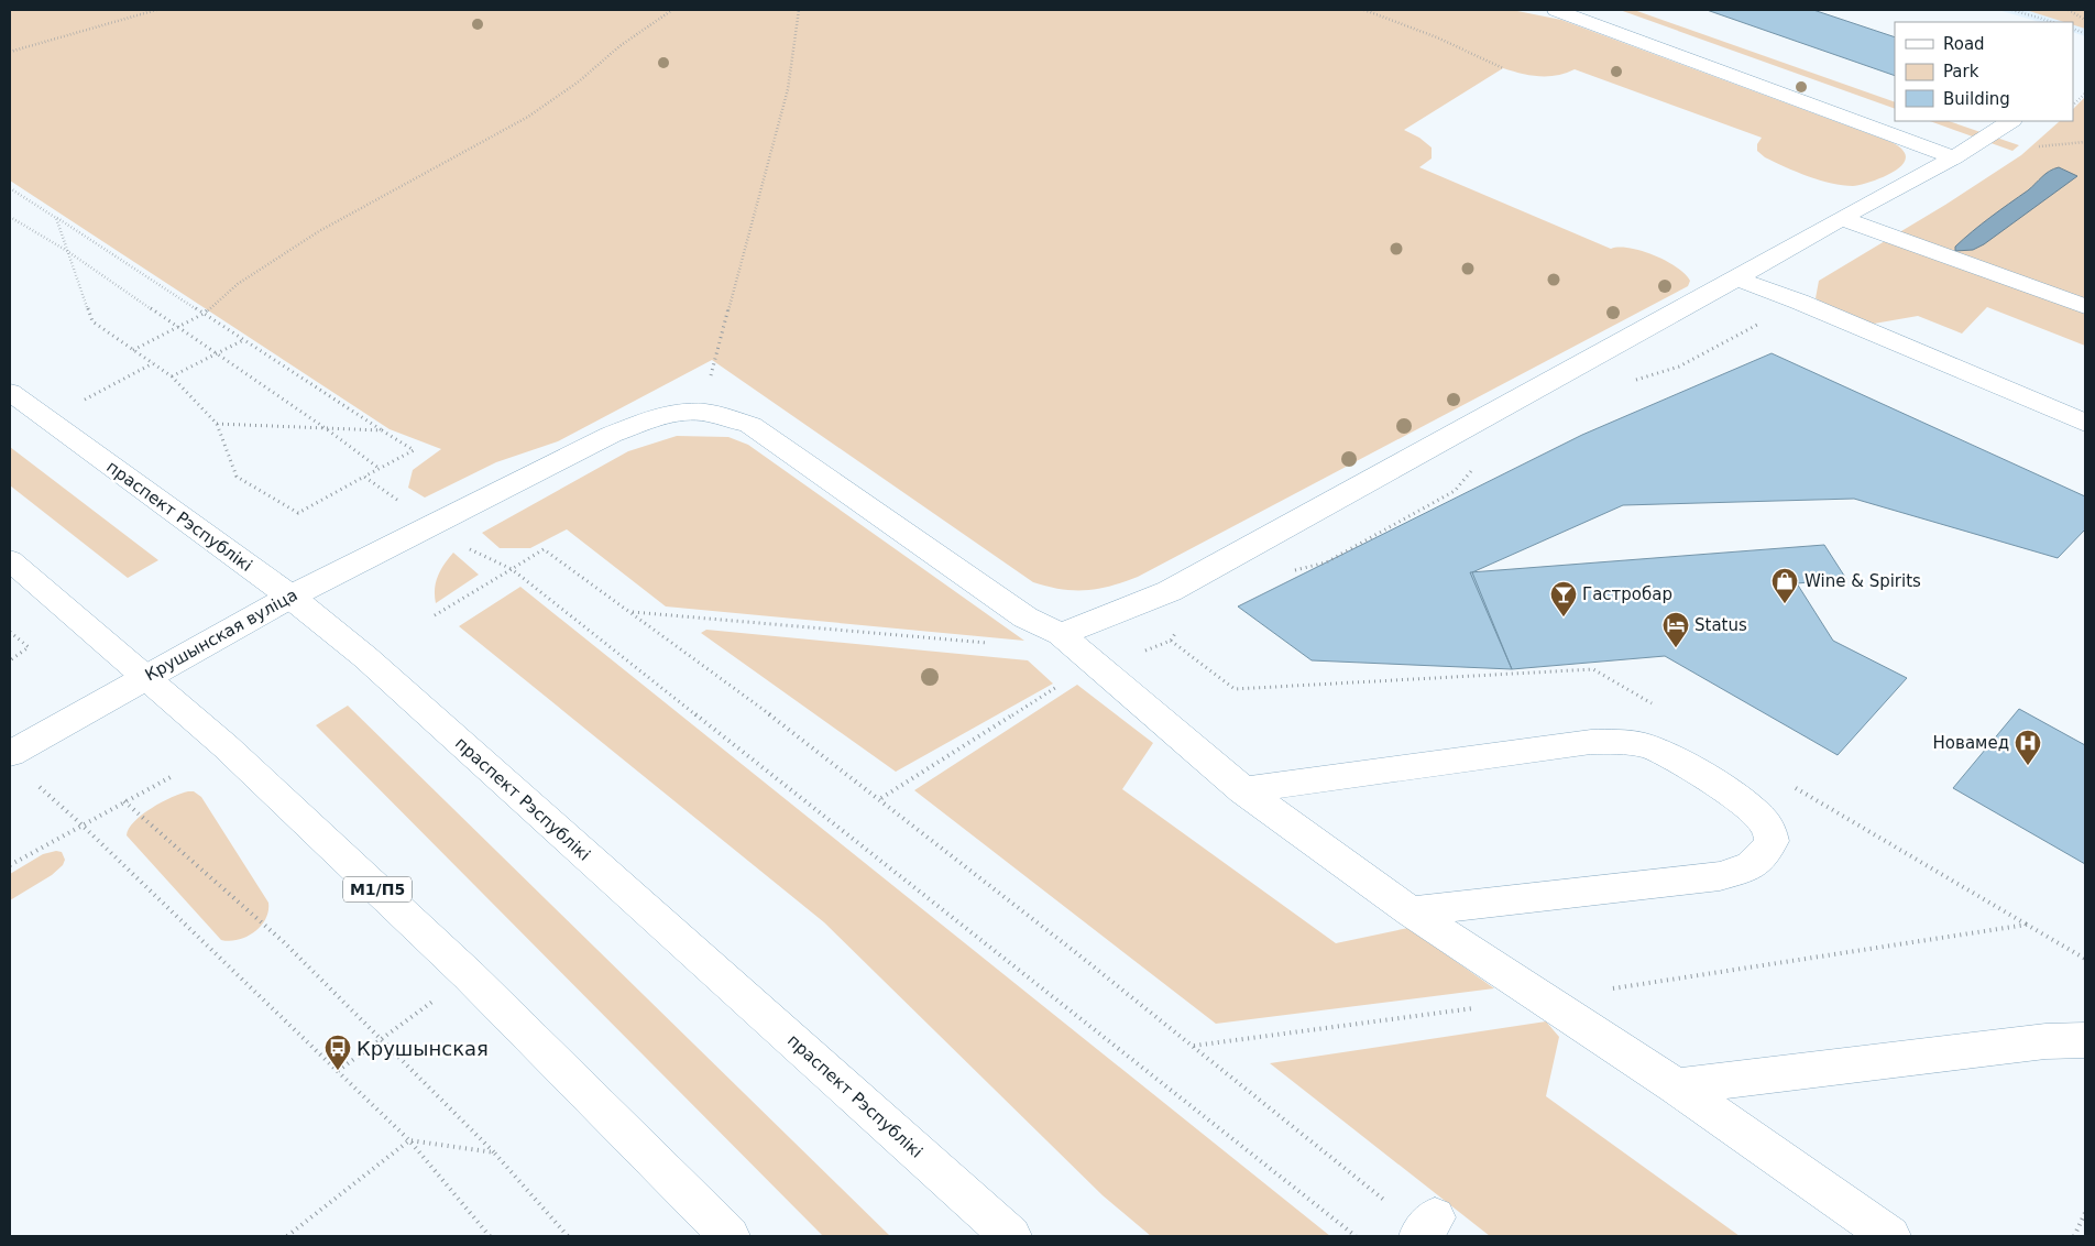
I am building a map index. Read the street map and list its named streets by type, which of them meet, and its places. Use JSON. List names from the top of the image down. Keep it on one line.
{"streets":{"main road":["праспект Рэспублікі","Крушынская вуліца","М1/П5"]},"crossings":[["праспект Рэспублікі","Крушынская вуліца"],["Крушынская вуліца","М1/П5"]],"places":{"shop":["Wine & Spirits"],"bar":["Гастробар"],"hotel":["Status"],"hospital":["Новамед"],"bus stop":["Крушынская"]},"legend":["Road","Park","Building"]}
